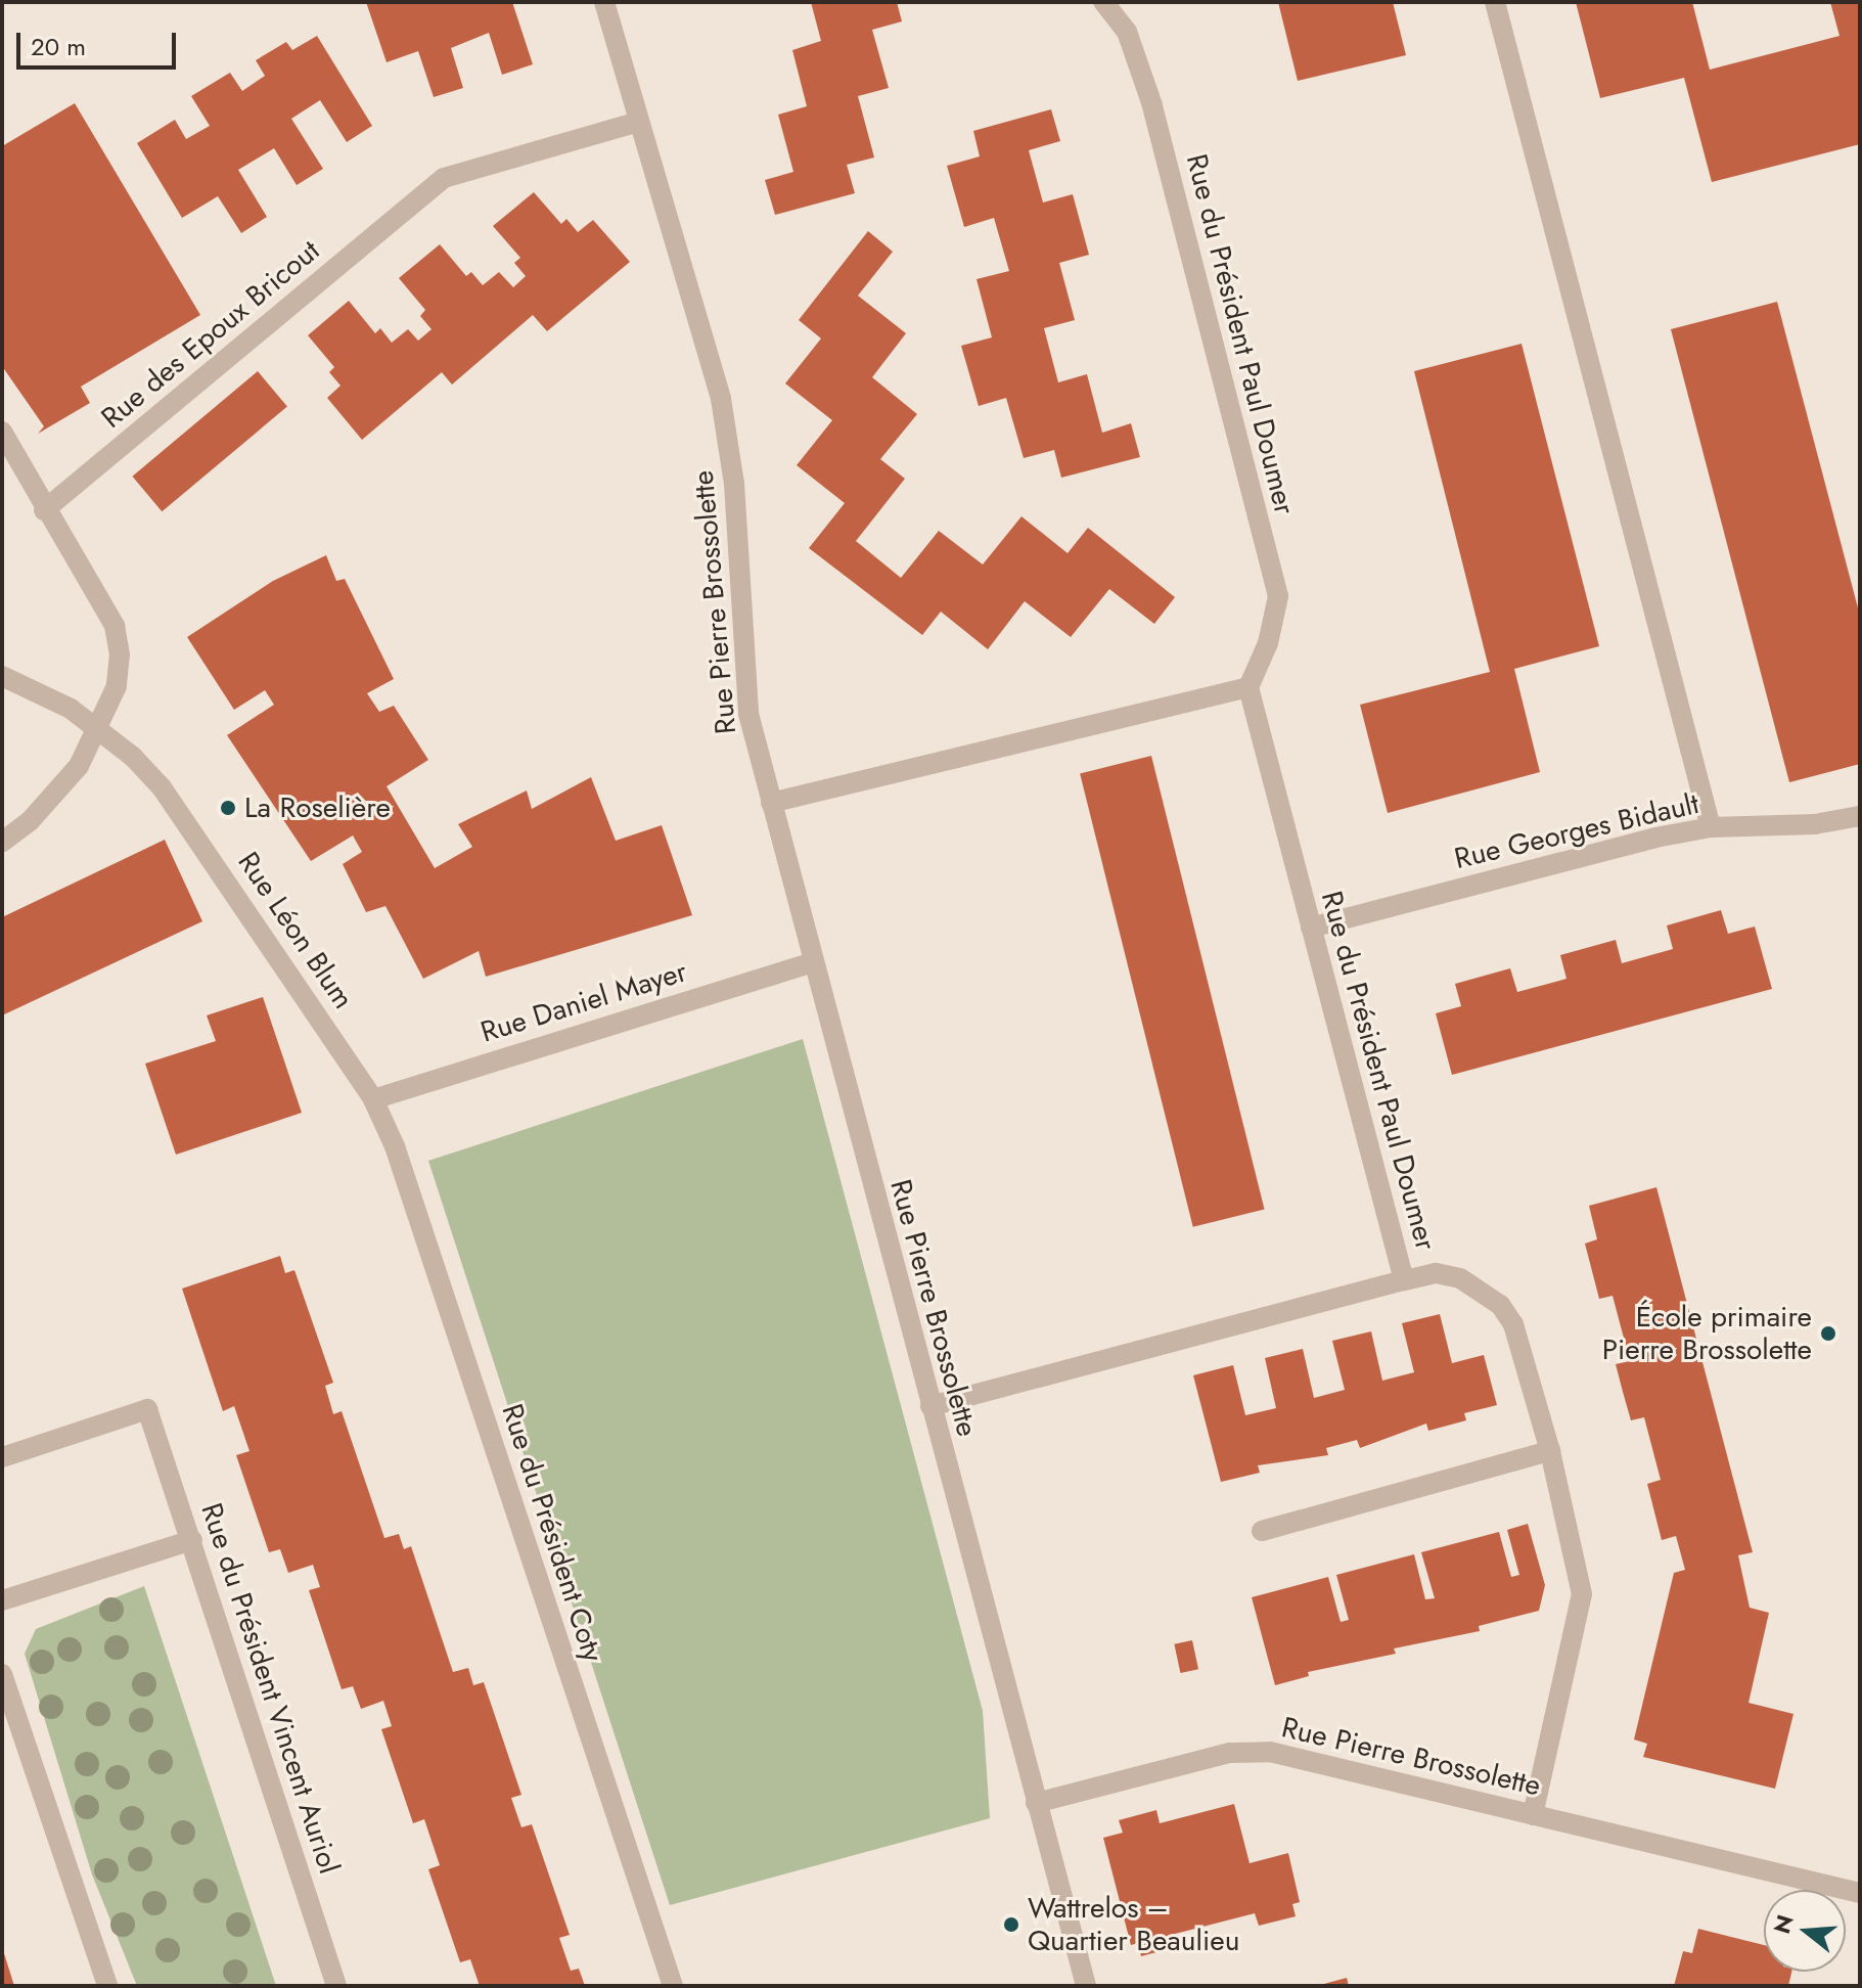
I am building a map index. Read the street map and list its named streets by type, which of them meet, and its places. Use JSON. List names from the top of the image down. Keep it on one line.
{"streets":{"street":["Rue des Epoux Bricout","Rue du Président Paul Doumer","Rue Pierre Brossolette","Rue Georges Bidault","Rue Léon Blum","Rue Daniel Mayer","Rue du Président Coty","Rue du Président Vincent Auriol"]},"crossings":[["Rue des Epoux Bricout","Rue Pierre Brossolette"],["Rue du Président Paul Doumer","Rue Pierre Brossolette"],["Rue du Président Paul Doumer","Rue Georges Bidault"],["Rue Pierre Brossolette","Rue Daniel Mayer"],["Rue Léon Blum","Rue Daniel Mayer"],["Rue Léon Blum","Rue du Président Coty"],["Rue Daniel Mayer","Rue du Président Coty"]],"places":["La Roselière","École primaire Pierre Brossolette","Wattrelos – Quartier Beaulieu"],"scale_bar":"20 m","north":"left"}
